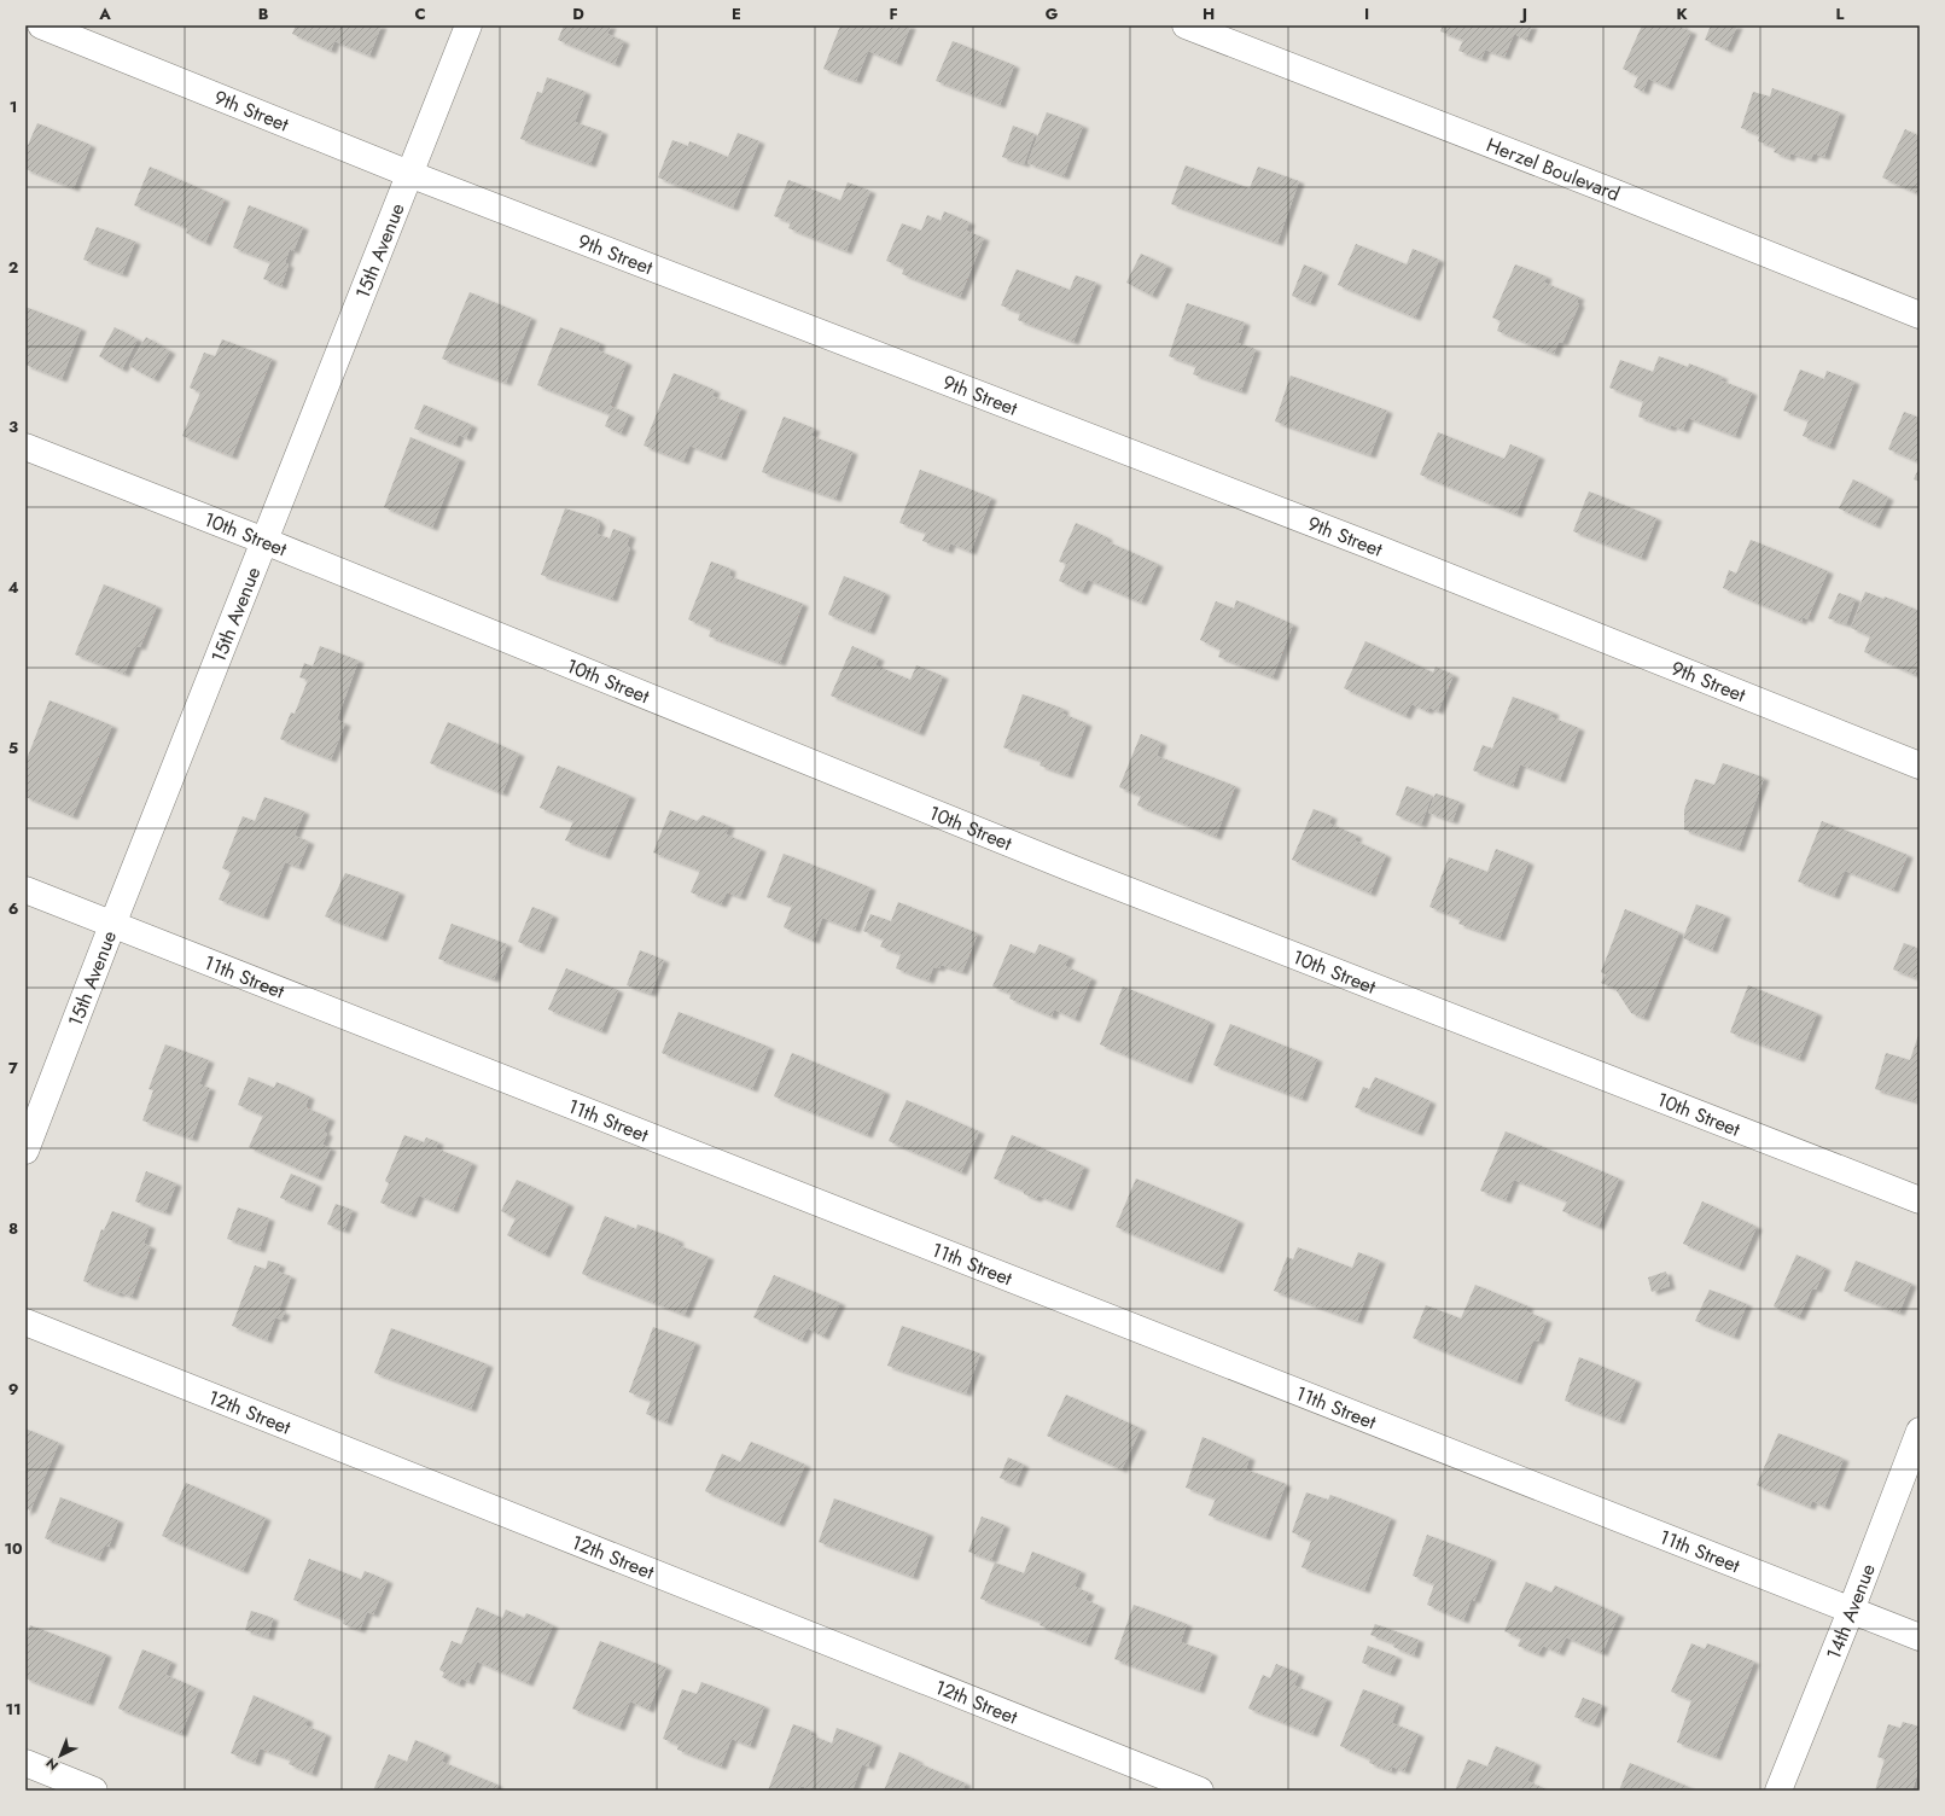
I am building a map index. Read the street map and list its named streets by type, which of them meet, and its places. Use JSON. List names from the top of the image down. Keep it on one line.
{"streets":{"street":["9th Street","Herzel Boulevard","15th Avenue","10th Street","11th Street","12th Street","14th Avenue"]},"crossings":[["9th Street","15th Avenue"],["15th Avenue","10th Street"],["15th Avenue","11th Street"],["11th Street","14th Avenue"]],"north":"bottom left","grid":{"columns":["A","B","C","D","E","F","G","H","I","J","K","L"],"rows":["1","2","3","4","5","6","7","8","9","10","11"]}}
